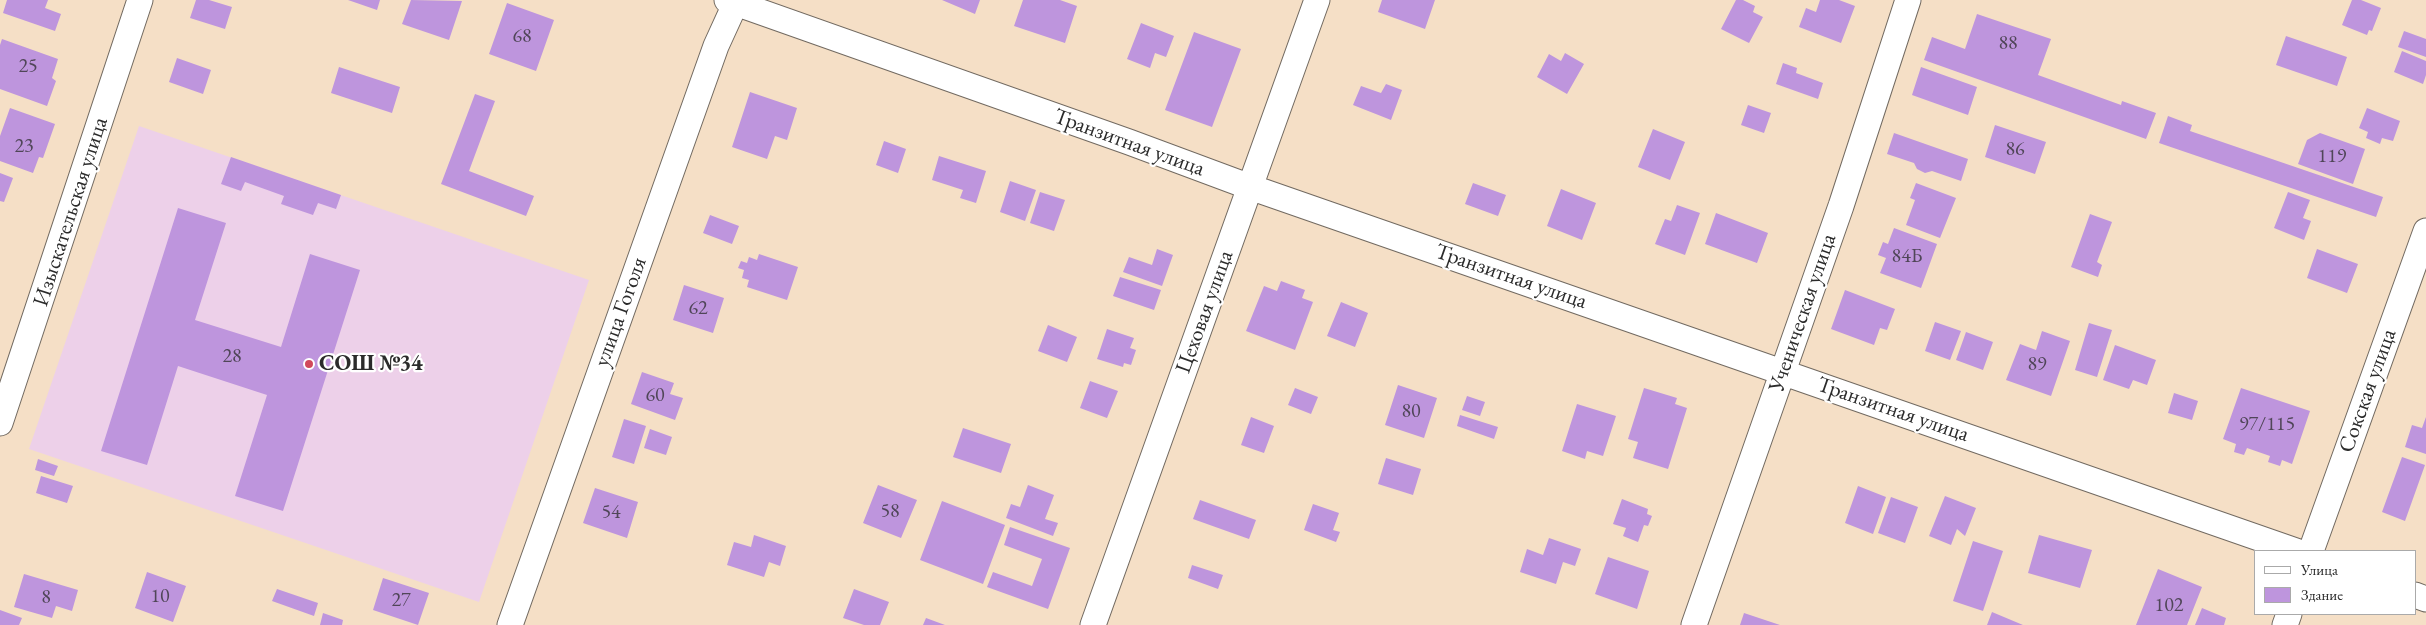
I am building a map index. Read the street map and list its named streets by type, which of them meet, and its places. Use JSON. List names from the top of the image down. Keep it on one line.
{"streets":{"street":["Транзитная улица","Изыскательская улица","улица Гоголя","Цеховая улица","Ученическая улица","Сокская улица"]},"crossings":[["Транзитная улица","улица Гоголя"],["Транзитная улица","Цеховая улица"],["Транзитная улица","Ученическая улица"]],"places":["СОШ №34"],"house_numbers":["68","88","25","23","86","119","84Б","62","28","89","60","80","97/115","58","54","10","8","27","102"],"legend":["Улица","Здание"]}
